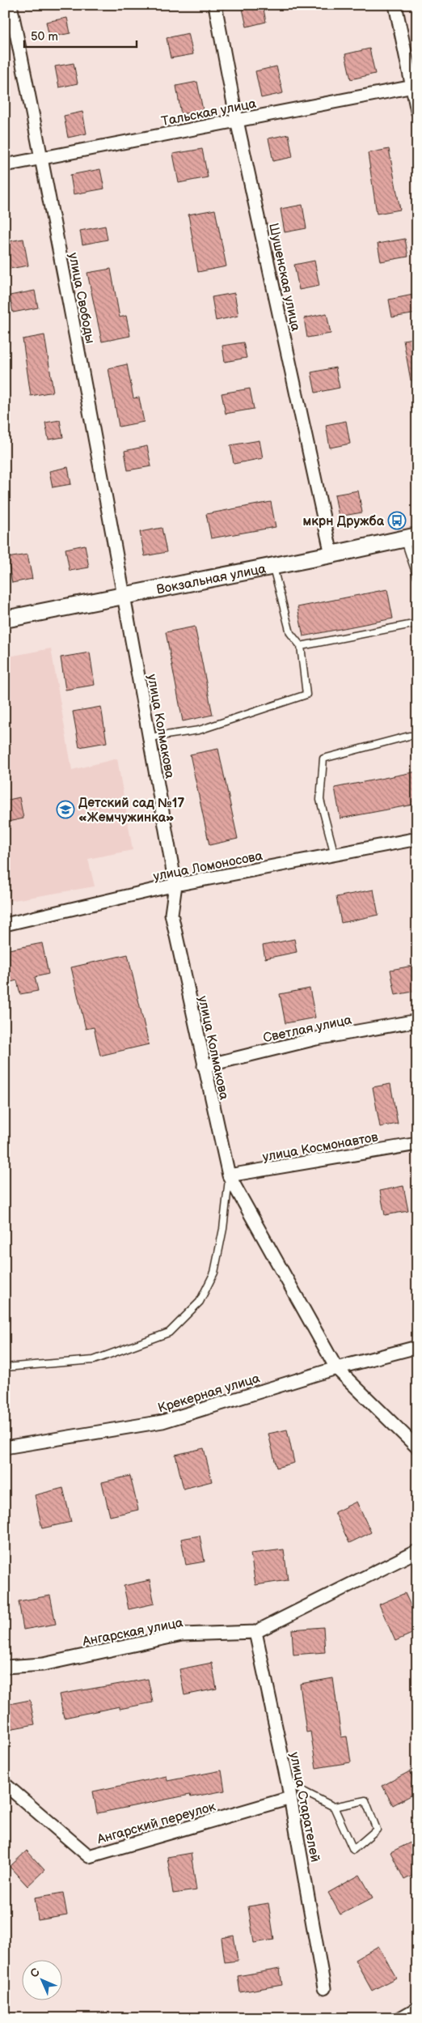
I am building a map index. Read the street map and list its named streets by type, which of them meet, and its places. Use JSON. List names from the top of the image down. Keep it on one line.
{"streets":{"street":["Тальская улица","Шушенская улица","улица Свободы","Вокзальная улица","улица Колмакова","улица Ломоносова","Светлая улица","улица Космонавтов","Крекерная улица","Ангарская улица","улица Старателей","Ангарский переулок"]},"crossings":[["Тальская улица","Шушенская улица"],["Тальская улица","улица Свободы"],["Шушенская улица","Вокзальная улица"],["улица Свободы","Вокзальная улица"],["улица Свободы","улица Колмакова"],["Вокзальная улица","улица Колмакова"],["улица Колмакова","улица Ломоносова"],["улица Колмакова","Светлая улица"],["улица Колмакова","улица Космонавтов"],["улица Колмакова","Крекерная улица"],["Ангарская улица","улица Старателей"],["улица Старателей","Ангарский переулок"]],"places":{"bus stop":["мкрн Дружба"],"school or university":["Детский сад №17 «Жемчужинка»"]},"scale_bar":"50 m","north":"top left"}
